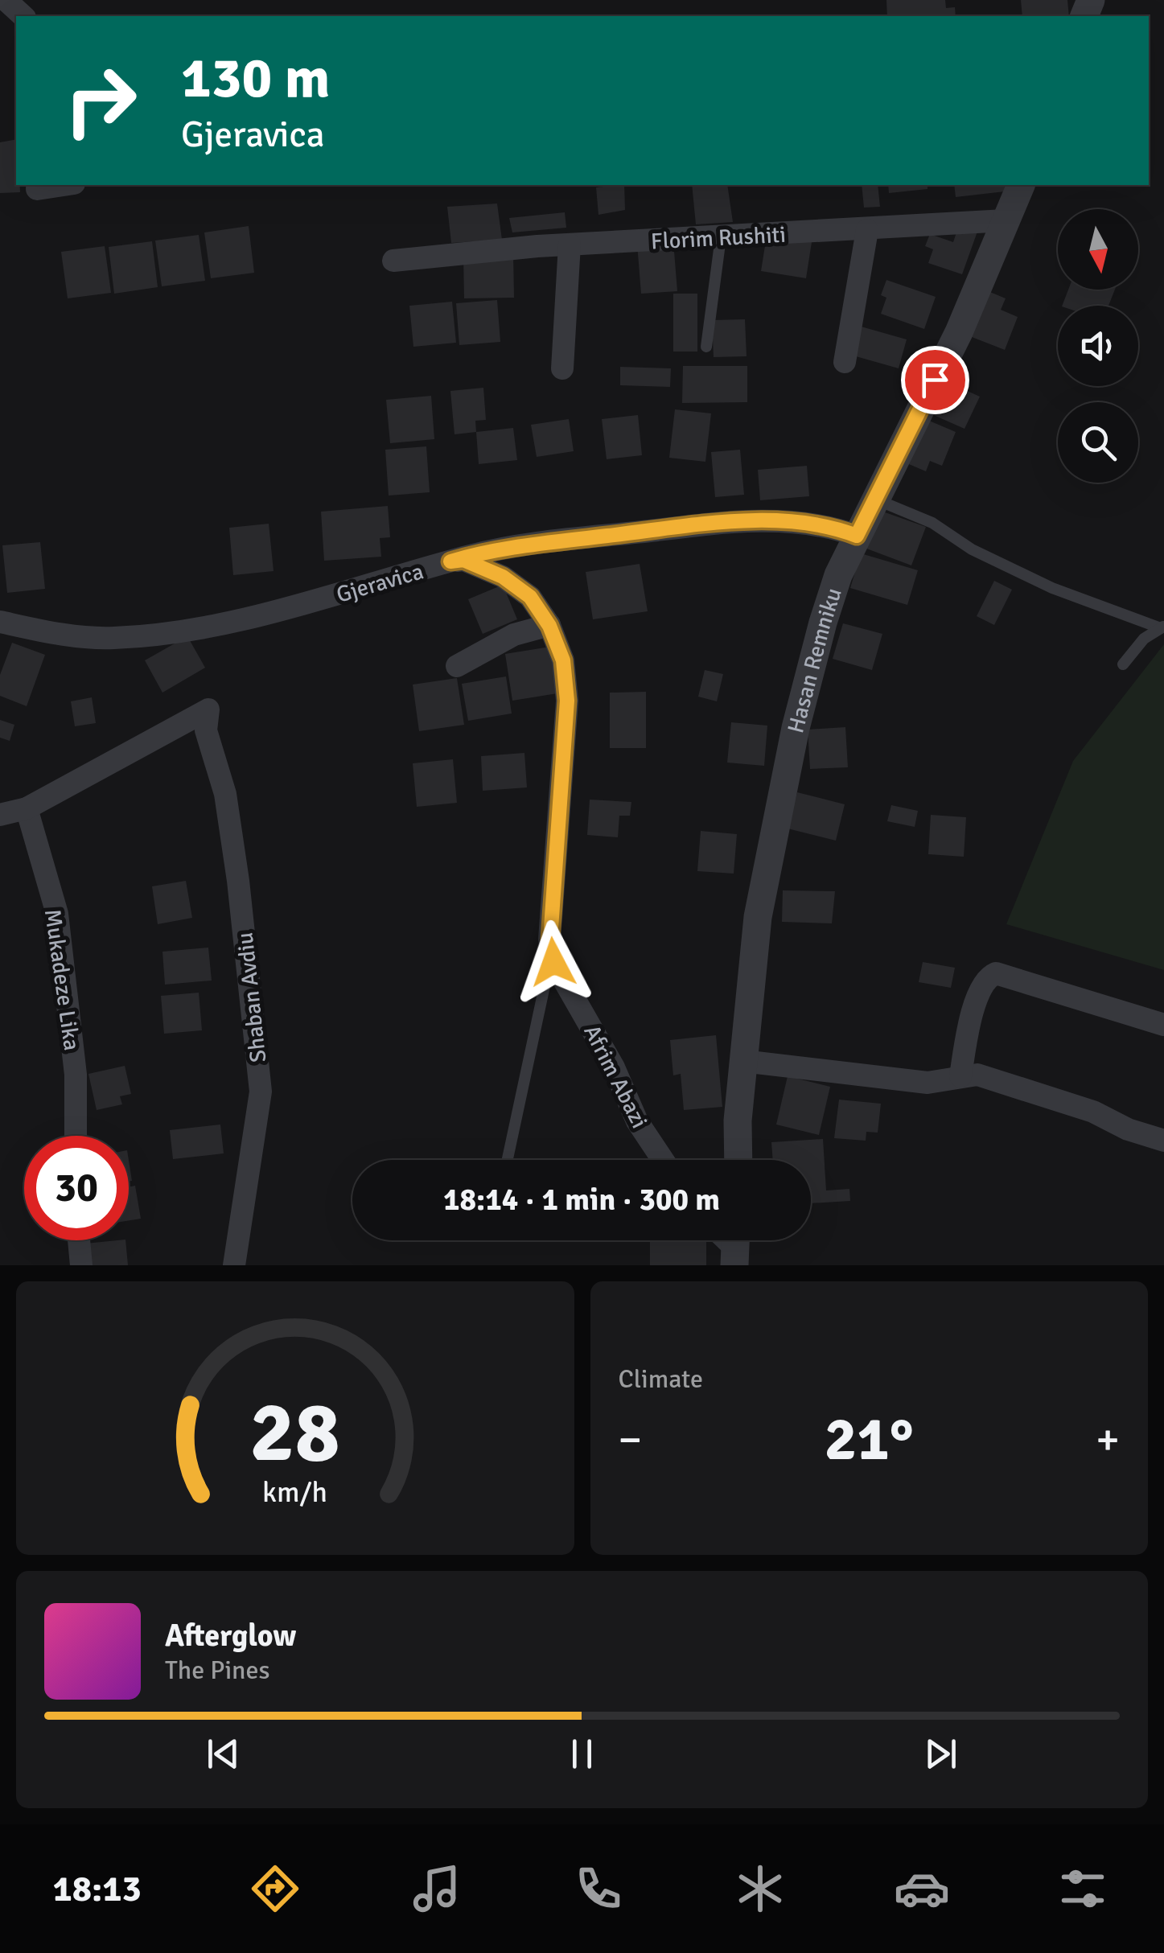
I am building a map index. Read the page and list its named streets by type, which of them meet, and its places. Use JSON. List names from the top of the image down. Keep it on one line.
{"streets":{"street":["Florim Rushiti","Gjeravica","Hasan Remniku","Mukadeze Lika","Shaban Avdiu","Afrim Abazi"]},"crossings":[["Florim Rushiti","Hasan Remniku"],["Gjeravica","Hasan Remniku"],["Gjeravica","Afrim Abazi"],["Mukadeze Lika","Shaban Avdiu"]],"north":"bottom","page":{"turn":["130 m","Gjeravica"],"limit":"30","trip":"18:14 · 1 min · 300 m","tile":"Climate","heat":["−","21°","+"],"song":["Afterglow","The Pines"],"tabs":"18:13","gauge":["28","km/h"]}}
